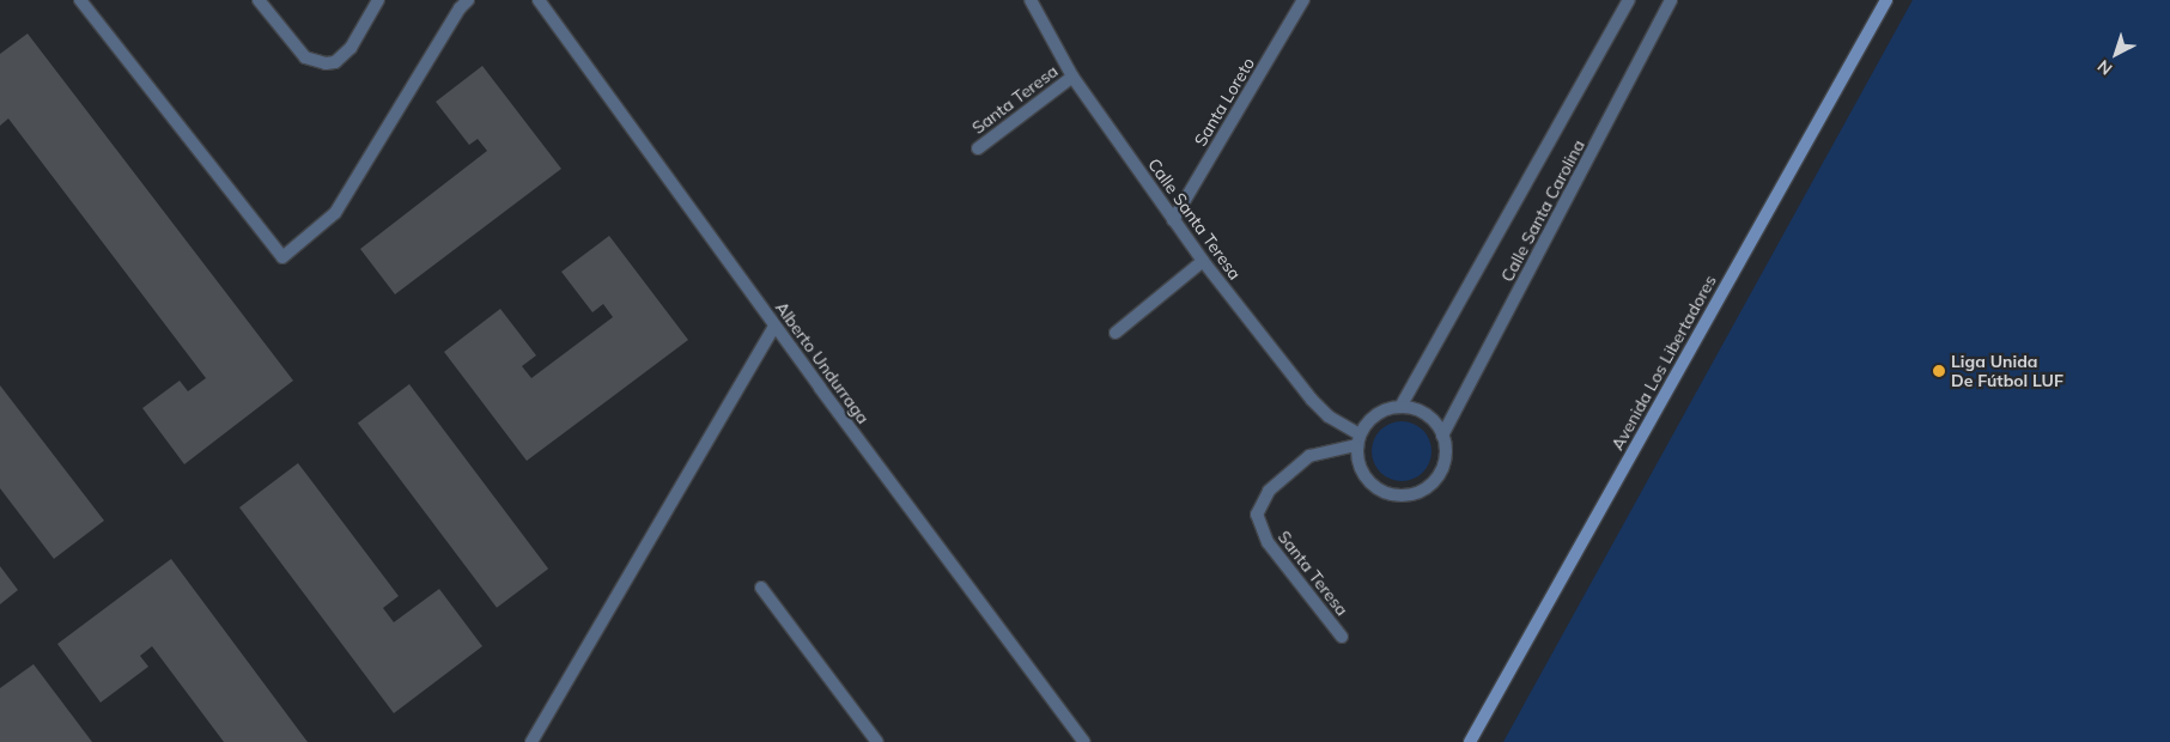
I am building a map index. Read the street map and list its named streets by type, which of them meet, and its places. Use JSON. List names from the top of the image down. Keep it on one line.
{"streets":{"street":["Santa Teresa","Santa Loreto","Calle Santa Carolina","Calle Santa Teresa","Alberto Undurraga","Avenida Los Libertadores"]},"crossings":[["Santa Teresa","Calle Santa Carolina"],["Santa Teresa","Calle Santa Teresa"],["Santa Loreto","Calle Santa Teresa"],["Calle Santa Carolina","Calle Santa Teresa"]],"places":["Liga Unida De Fútbol LUF"],"north":"bottom left"}
